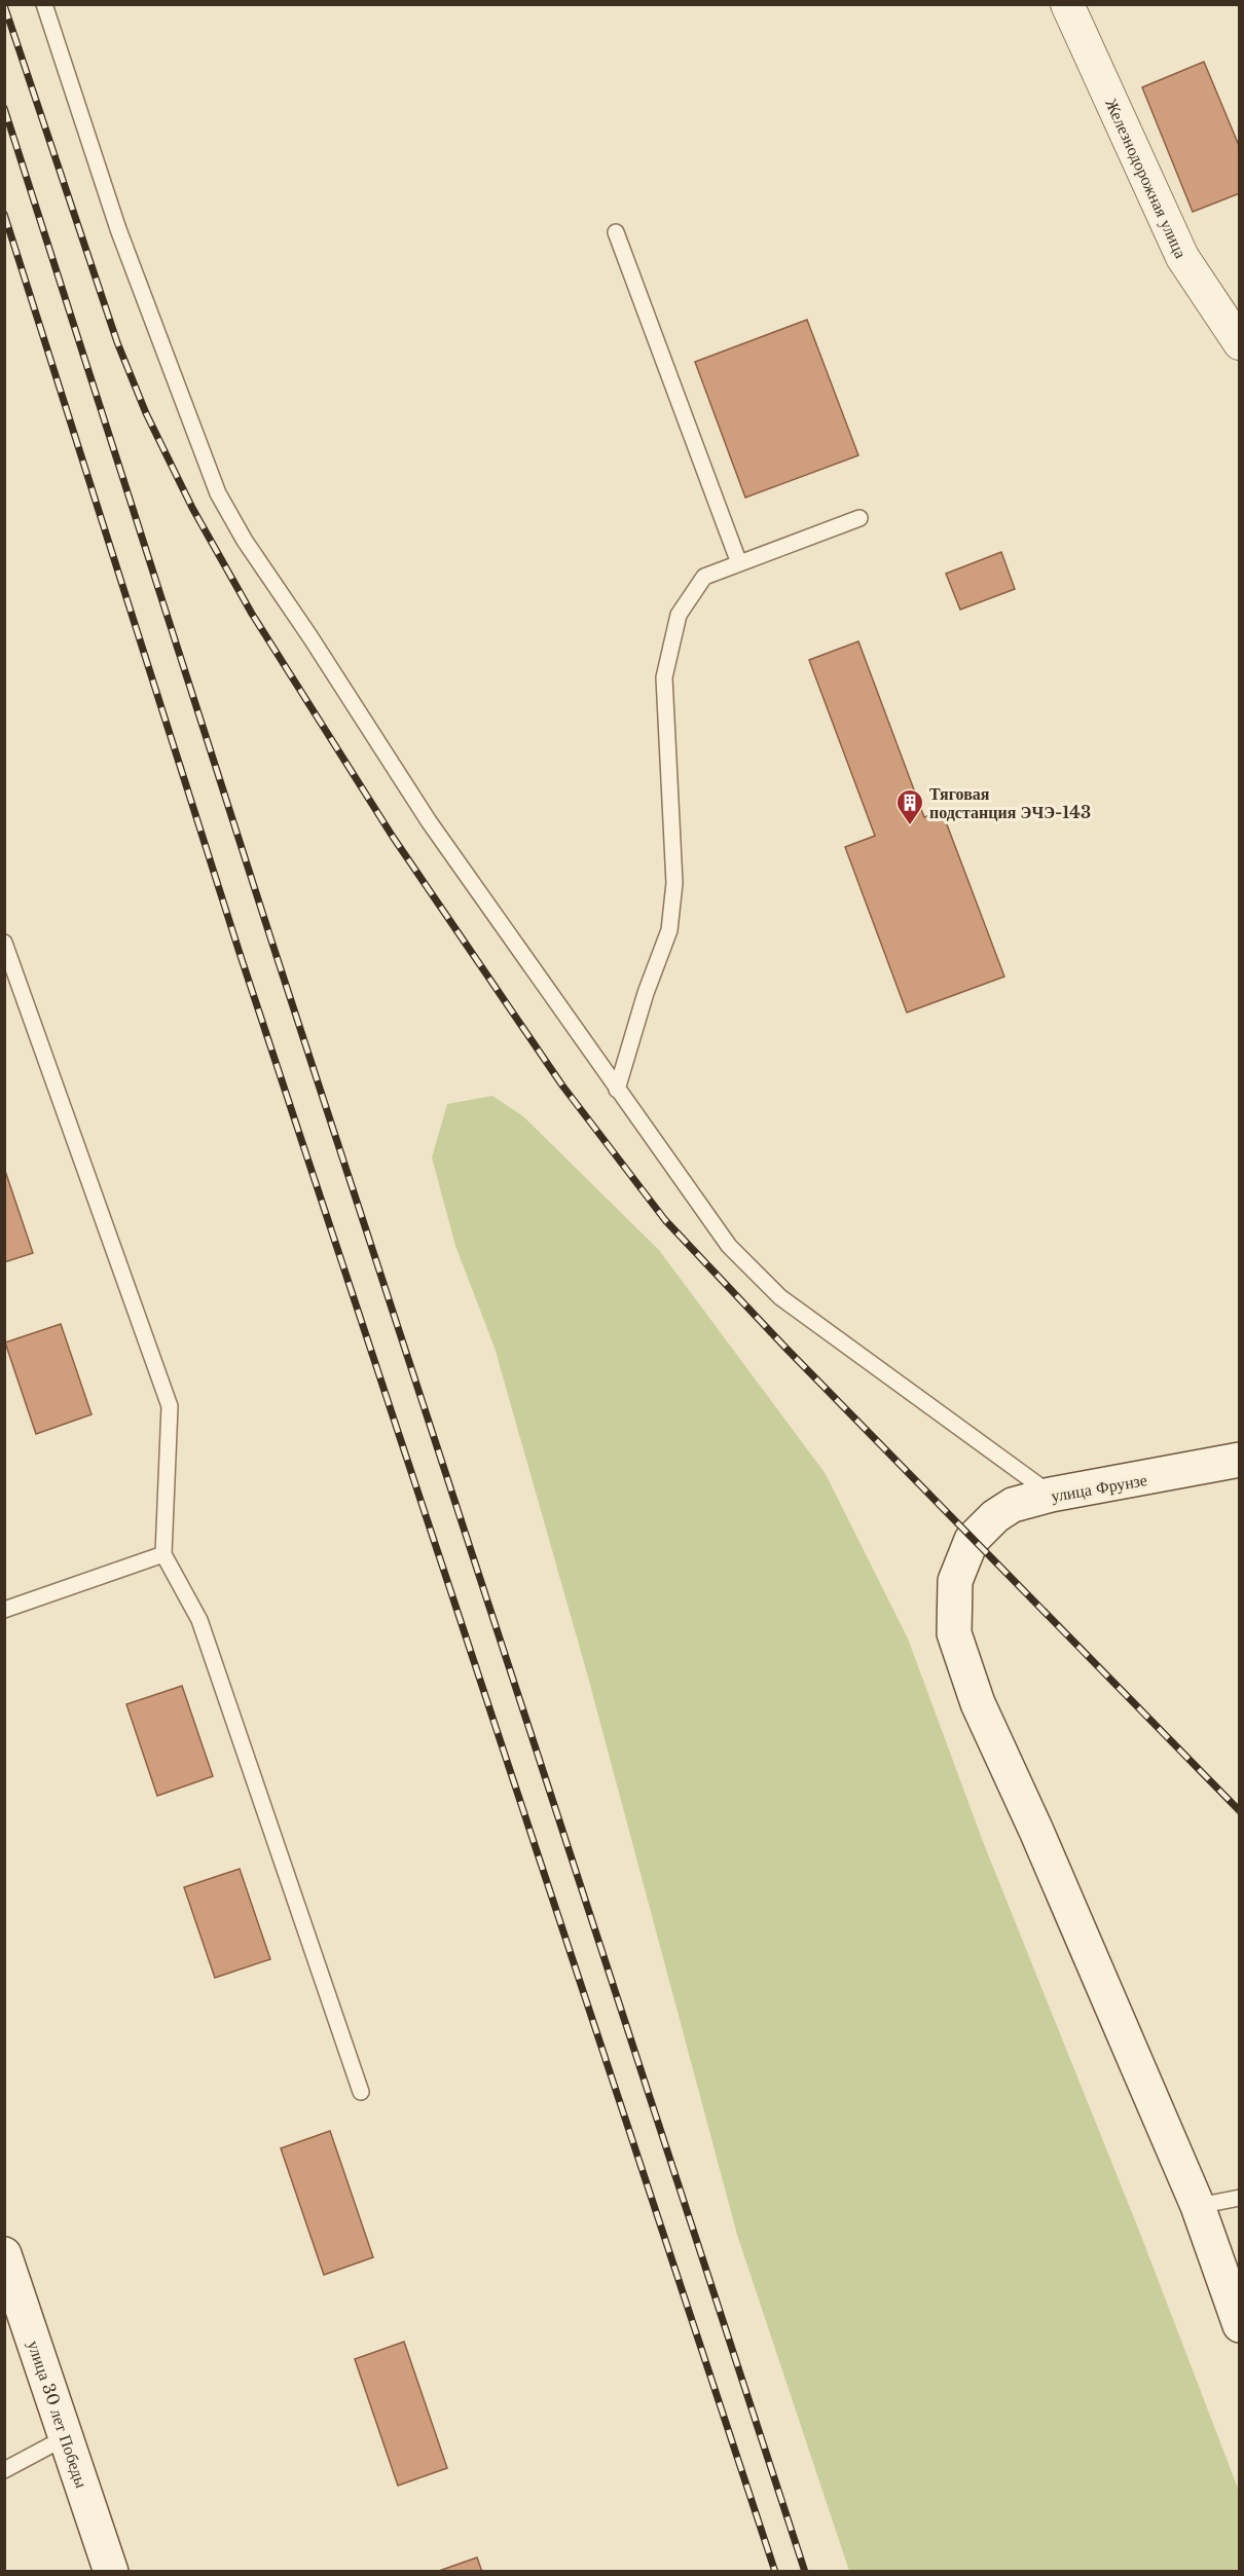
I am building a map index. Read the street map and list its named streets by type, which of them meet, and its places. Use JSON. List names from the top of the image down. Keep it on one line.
{"streets":{"street":["Железнодорожная улица","улица Фрунзе","улица 30 лет Победы"]},"places":{"building":["Тяговая подстанция ЭЧЭ-143"]}}
